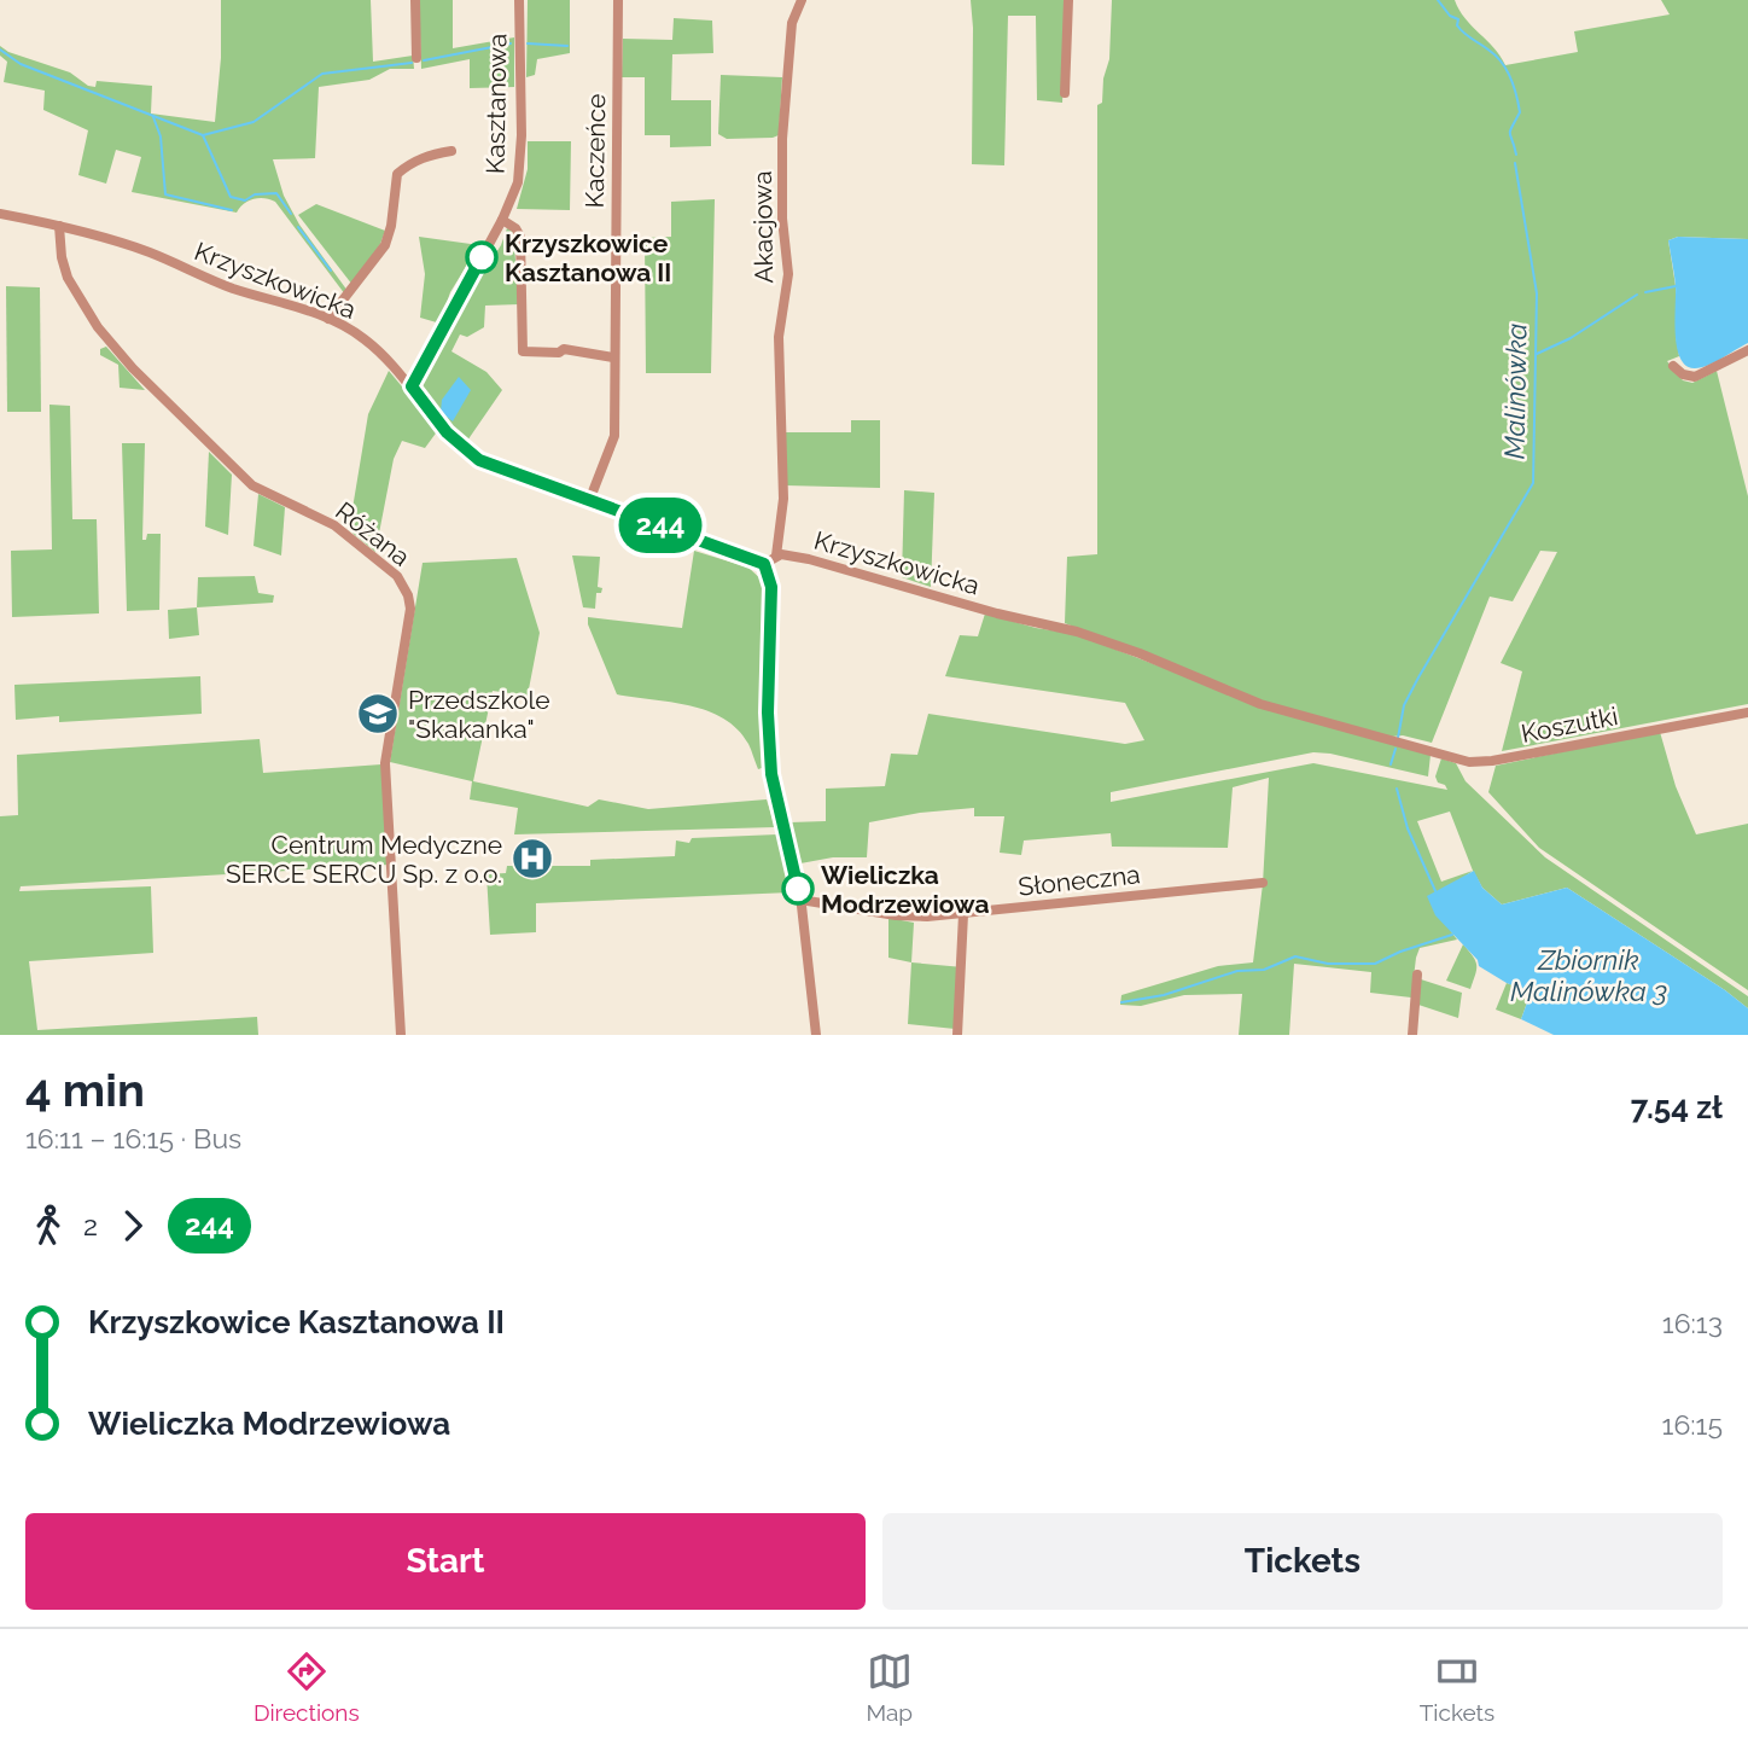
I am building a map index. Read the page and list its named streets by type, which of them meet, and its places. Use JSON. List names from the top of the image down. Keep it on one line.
{"streets":{"street":["Kasztanowa","Kaczeńce","Akacjowa","Krzyszkowicka","Różana","Koszutki","Słoneczna"]},"crossings":[["Kasztanowa","Krzyszkowicka"],["Kaczeńce","Krzyszkowicka"],["Akacjowa","Krzyszkowicka"],["Krzyszkowicka","Różana"],["Krzyszkowicka","Koszutki"]],"water":["Malinówka","Zbiornik Malinówka 3"],"places":{"other":["Krzyszkowice Kasztanowa II","Wieliczka Modrzewiowa"],"school or university":["Przedszkole \"Skakanka\""],"hospital":["Centrum Medyczne SERCE SERCU Sp. z o.o."]},"lines":["bus line 244"],"page":{"on_map":"244","heading":["4 min","16:11 – 16:15 · Bus","7.54 zł"],"legs":["2","244"],"list":[{"name":"Krzyszkowice Kasztanowa II","value":"16:13"},{"name":"Wieliczka Modrzewiowa","value":"16:15"}],"buttons":["Start","Tickets"],"tabs":["Directions","Map","Tickets"]}}
